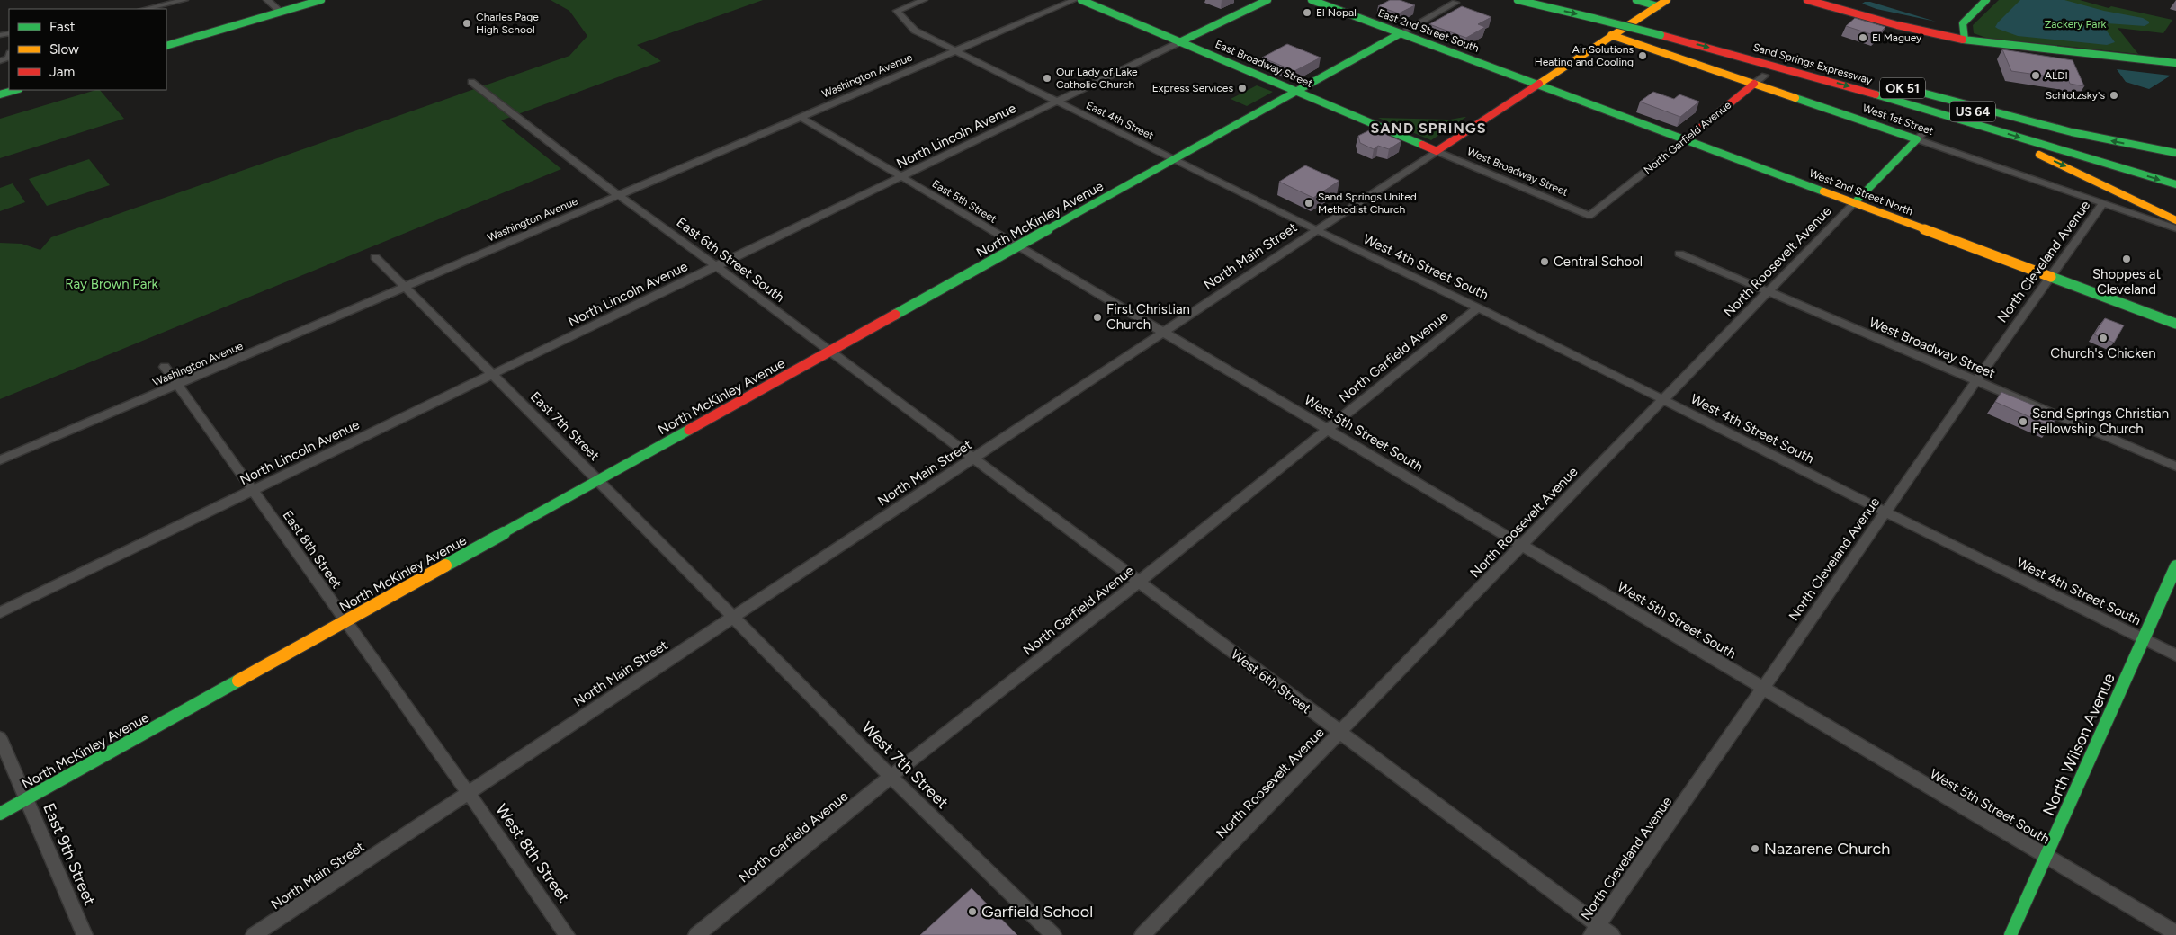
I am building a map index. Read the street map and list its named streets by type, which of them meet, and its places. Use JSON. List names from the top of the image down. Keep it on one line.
{"streets":{"main road":["East 2nd Street South","East Broadway Street","Sand Springs Expressway","OK 51","US 64","West 1st Street","North Lincoln Avenue","North Garfield Avenue","West 2nd Street North","North McKinley Avenue","North Main Street","North Roosevelt Avenue","North Wilson Avenue"],"street":["Washington Avenue","East 4th Street","West Broadway Street","East 5th Street","East 6th Street South","North Cleveland Avenue","West 4th Street South","East 7th Street","West 5th Street South","East 8th Street","West 6th Street","West 7th Street","West 8th Street","East 9th Street"]},"crossings":[["East 2nd Street South","West 2nd Street North"],["East 2nd Street South","North McKinley Avenue"],["East 2nd Street South","North Main Street"],["East Broadway Street","North Lincoln Avenue"],["East Broadway Street","West Broadway Street"],["East Broadway Street","North McKinley Avenue"],["East Broadway Street","North Main Street"],["Sand Springs Expressway","OK 51"],["Washington Avenue","East 4th Street"],["Washington Avenue","East 5th Street"],["Washington Avenue","East 6th Street South"],["Washington Avenue","East 7th Street"],["Washington Avenue","East 8th Street"],["West 1st Street","North Garfield Avenue"],["West 1st Street","North Main Street"],["West 1st Street","North Roosevelt Avenue"],["West 1st Street","North Cleveland Avenue"],["East 4th Street","North Lincoln Avenue"],["East 4th Street","North McKinley Avenue"],["East 4th Street","North Main Street"],["East 4th Street","West 4th Street South"],["North Lincoln Avenue","East 5th Street"],["North Lincoln Avenue","East 6th Street South"],["North Lincoln Avenue","East 7th Street"],["North Lincoln Avenue","East 8th Street"],["North Garfield Avenue","West Broadway Street"],["North Garfield Avenue","West 2nd Street North"],["North Garfield Avenue","West 4th Street South"],["North Garfield Avenue","West 5th Street South"],["North Garfield Avenue","West 6th Street"],["North Garfield Avenue","West 7th Street"],["West Broadway Street","North Main Street"],["West Broadway Street","North Roosevelt Avenue"],["West Broadway Street","North Cleveland Avenue"],["West 2nd Street North","North Main Street"],["West 2nd Street North","North Roosevelt Avenue"],["West 2nd Street North","North Cleveland Avenue"],["East 5th Street","North McKinley Avenue"],["East 5th Street","North Main Street"],["East 5th Street","West 5th Street South"],["North McKinley Avenue","East 6th Street South"],["North McKinley Avenue","East 7th Street"],["North McKinley Avenue","East 8th Street"],["North McKinley Avenue","East 9th Street"],["North Main Street","East 6th Street South"],["North Main Street","West 4th Street South"],["North Main Street","East 7th Street"],["North Main Street","West 5th Street South"],["North Main Street","East 8th Street"],["North Main Street","West 6th Street"],["North Main Street","West 7th Street"],["North Main Street","West 8th Street"],["East 6th Street South","West 6th Street"],["North Roosevelt Avenue","West 4th Street South"],["North Roosevelt Avenue","West 5th Street South"],["North Roosevelt Avenue","West 6th Street"],["North Cleveland Avenue","West 4th Street South"],["North Cleveland Avenue","West 5th Street South"],["North Cleveland Avenue","West 6th Street"],["West 4th Street South","North Wilson Avenue"],["East 7th Street","West 7th Street"],["West 5th Street South","North Wilson Avenue"],["East 8th Street","West 8th Street"]],"districts":["SAND SPRINGS"],"parks":["Zackery Park","Ray Brown Park"],"places":["El Nopal","Charles Page High School","El Maguey","Air Solutions Heating and Cooling","ALDI","Our Lady of Lake Catholic Church","Express Services","Schlotzsky's","Sand Springs United Methodist Church","Shoppes at Cleveland","Central School","First Christian Church","Church's Chicken","Sand Springs Christian Fellowship Church","Nazarene Church","Garfield School"],"legend":["Fast","Slow","Jam"]}
